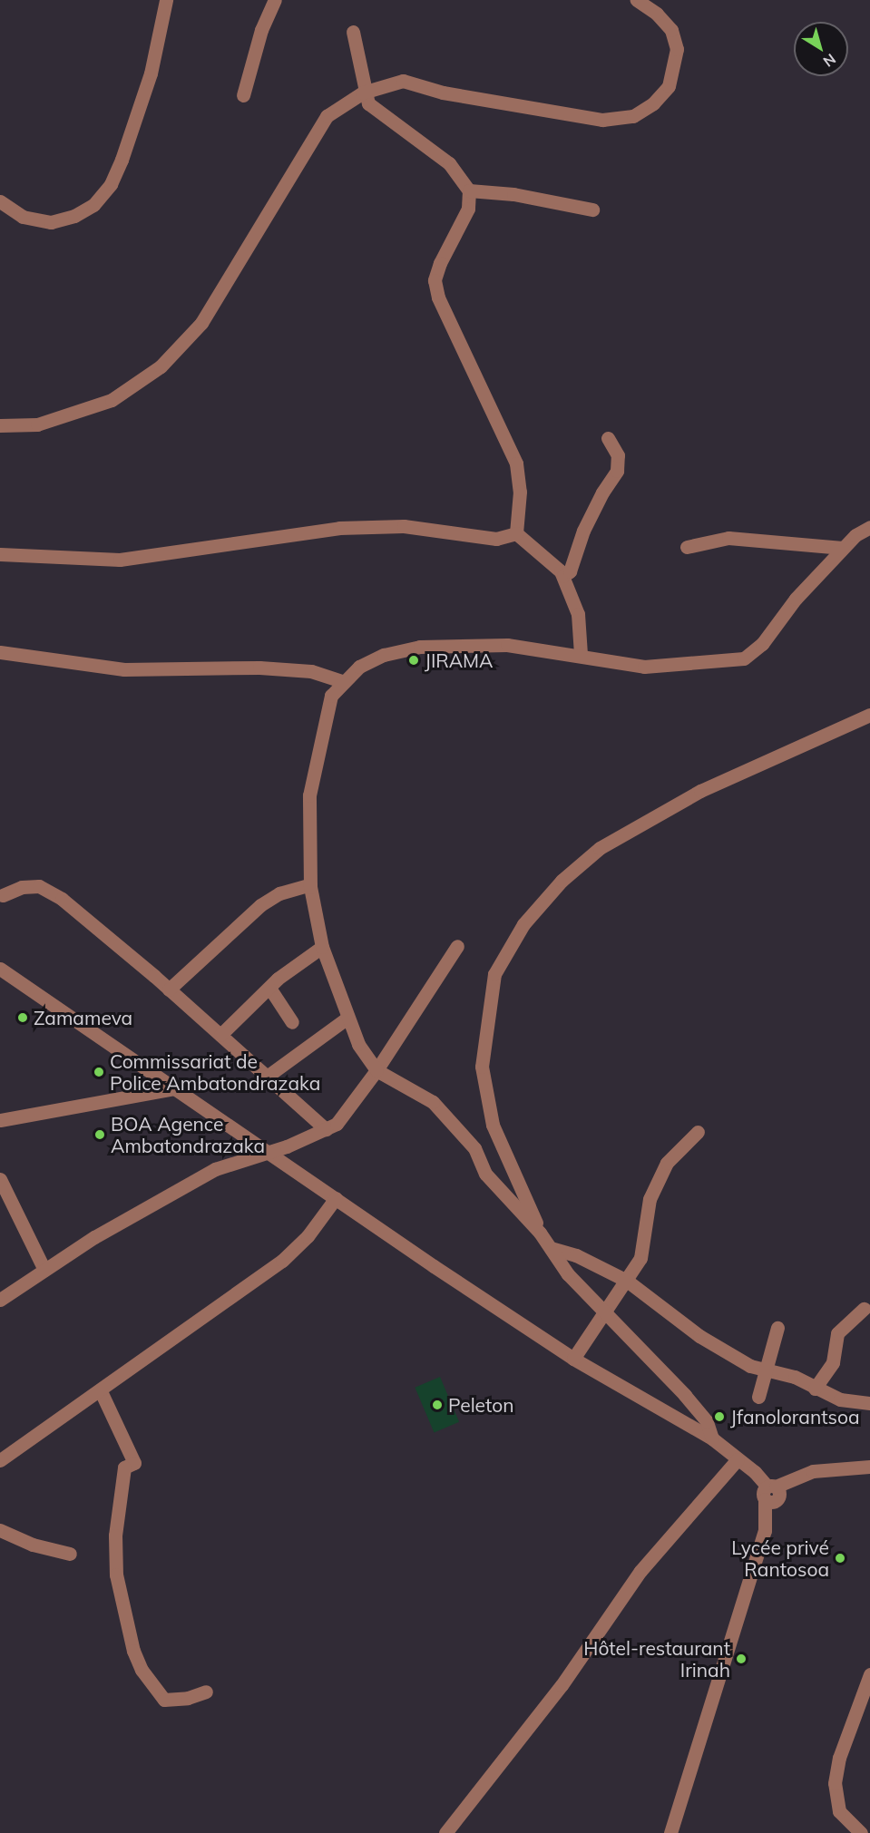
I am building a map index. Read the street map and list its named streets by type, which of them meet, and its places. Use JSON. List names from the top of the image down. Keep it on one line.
{"places":["JIRAMA","Zamameva","Commissariat de Police Ambatondrazaka","BOA Agence Ambatondrazaka","Peleton","Jfanolorantsoa","Lycée privé Rantosoa","Hôtel-restaurant Irinah"],"north":"bottom right"}
